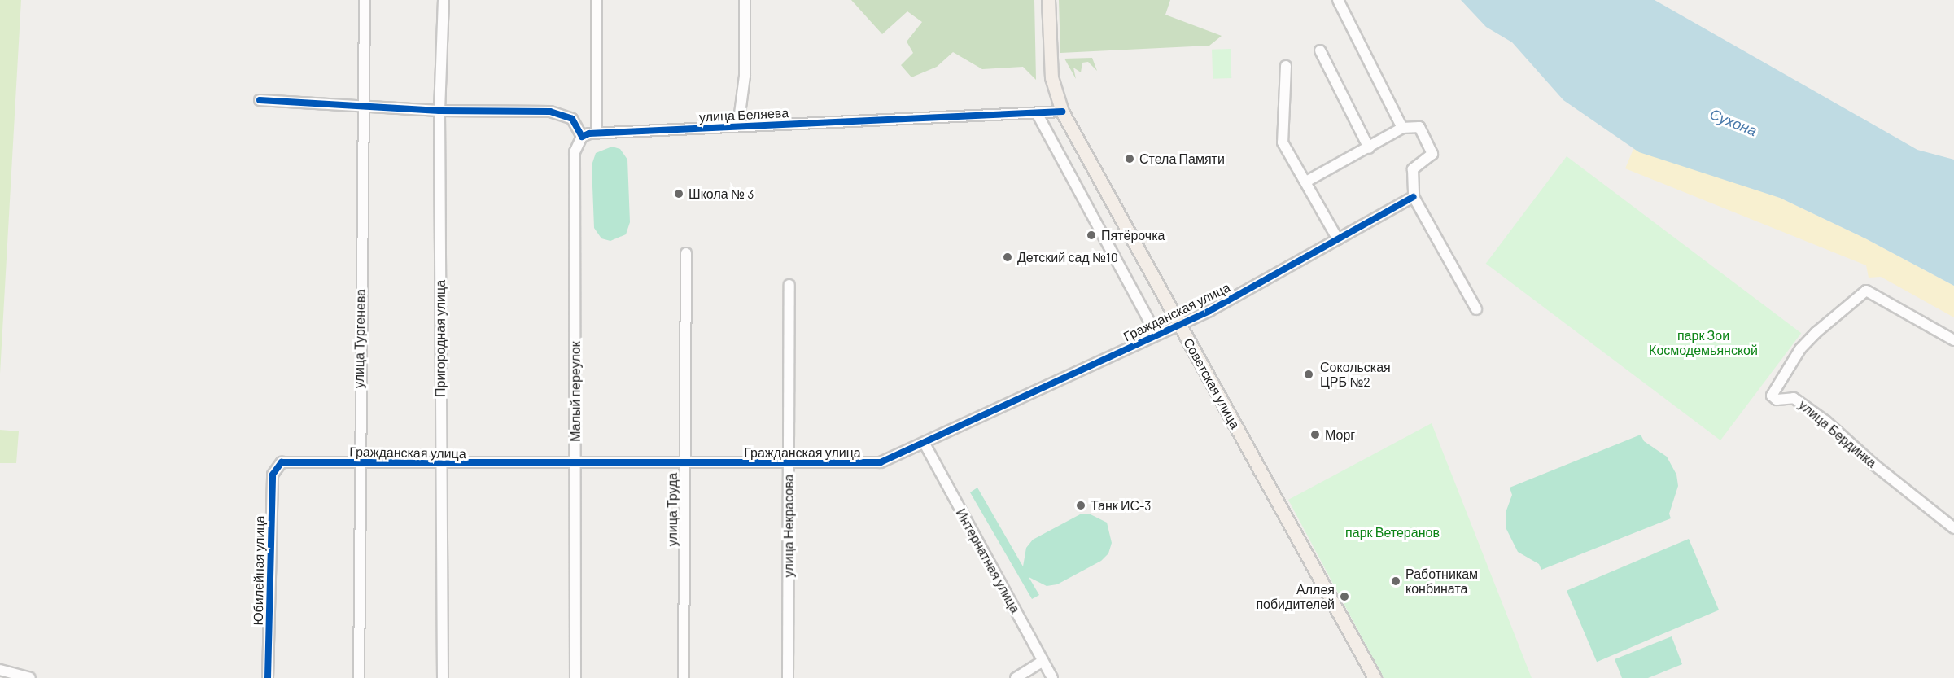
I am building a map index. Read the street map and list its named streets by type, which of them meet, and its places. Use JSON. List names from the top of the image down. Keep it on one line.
{"streets":{"main road":["Советская улица"],"street":["улица Беляева","Гражданская улица","улица Тургенева","Пригородная улица","Малый переулок","улица Бердинка","улица Труда","улица Некрасова","Интернатная улица","Юбилейная улица"]},"crossings":[["улица Беляева","Советская улица"],["улица Беляева","Малый переулок"],["Гражданская улица","улица Тургенева"],["Гражданская улица","Пригородная улица"],["Гражданская улица","Советская улица"],["Гражданская улица","Малый переулок"],["Гражданская улица","улица Труда"],["Гражданская улица","улица Некрасова"],["Гражданская улица","Интернатная улица"],["Гражданская улица","Юбилейная улица"]],"water":["Сухона"],"parks":["парк Зои Космодемьянской","парк Ветеранов"],"places":["Стела Памяти","Школа № 3","Пятёрочка","Детский сад №10","Сокольская ЦРБ №2","Морг","Танк ИС-3","Работникам конбината","Аллея побидителей"]}
